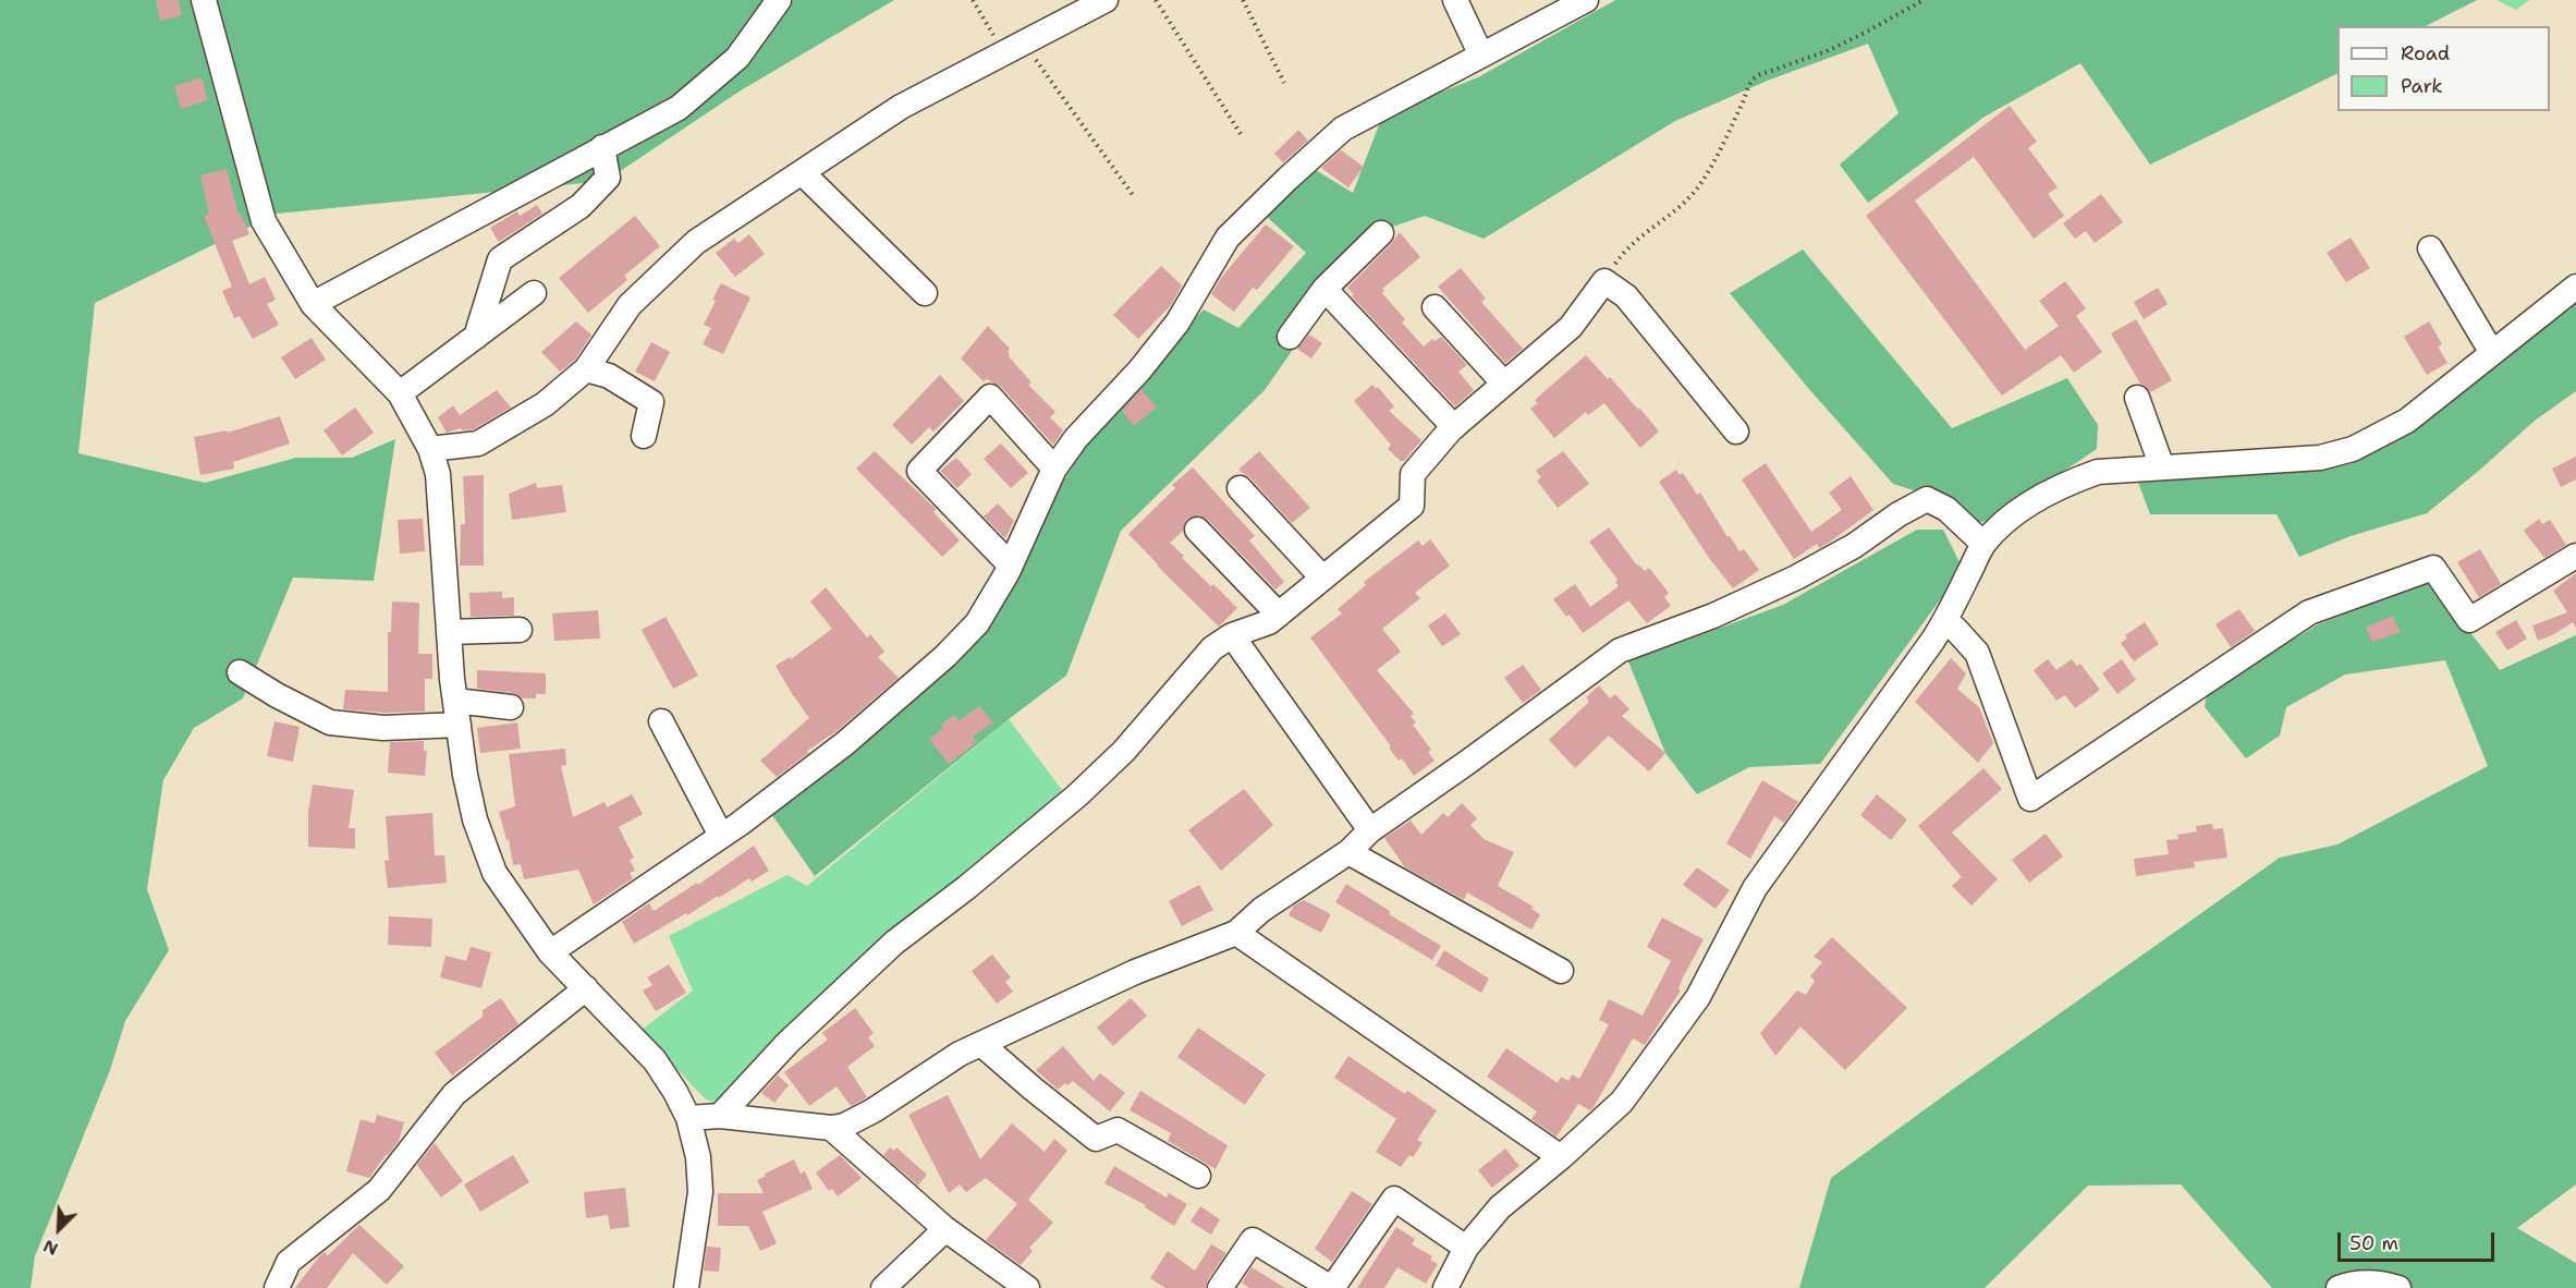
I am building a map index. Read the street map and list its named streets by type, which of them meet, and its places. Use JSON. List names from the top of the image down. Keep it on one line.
{"legend":["Road","Park"],"scale_bar":"50 m","north":"bottom left"}
